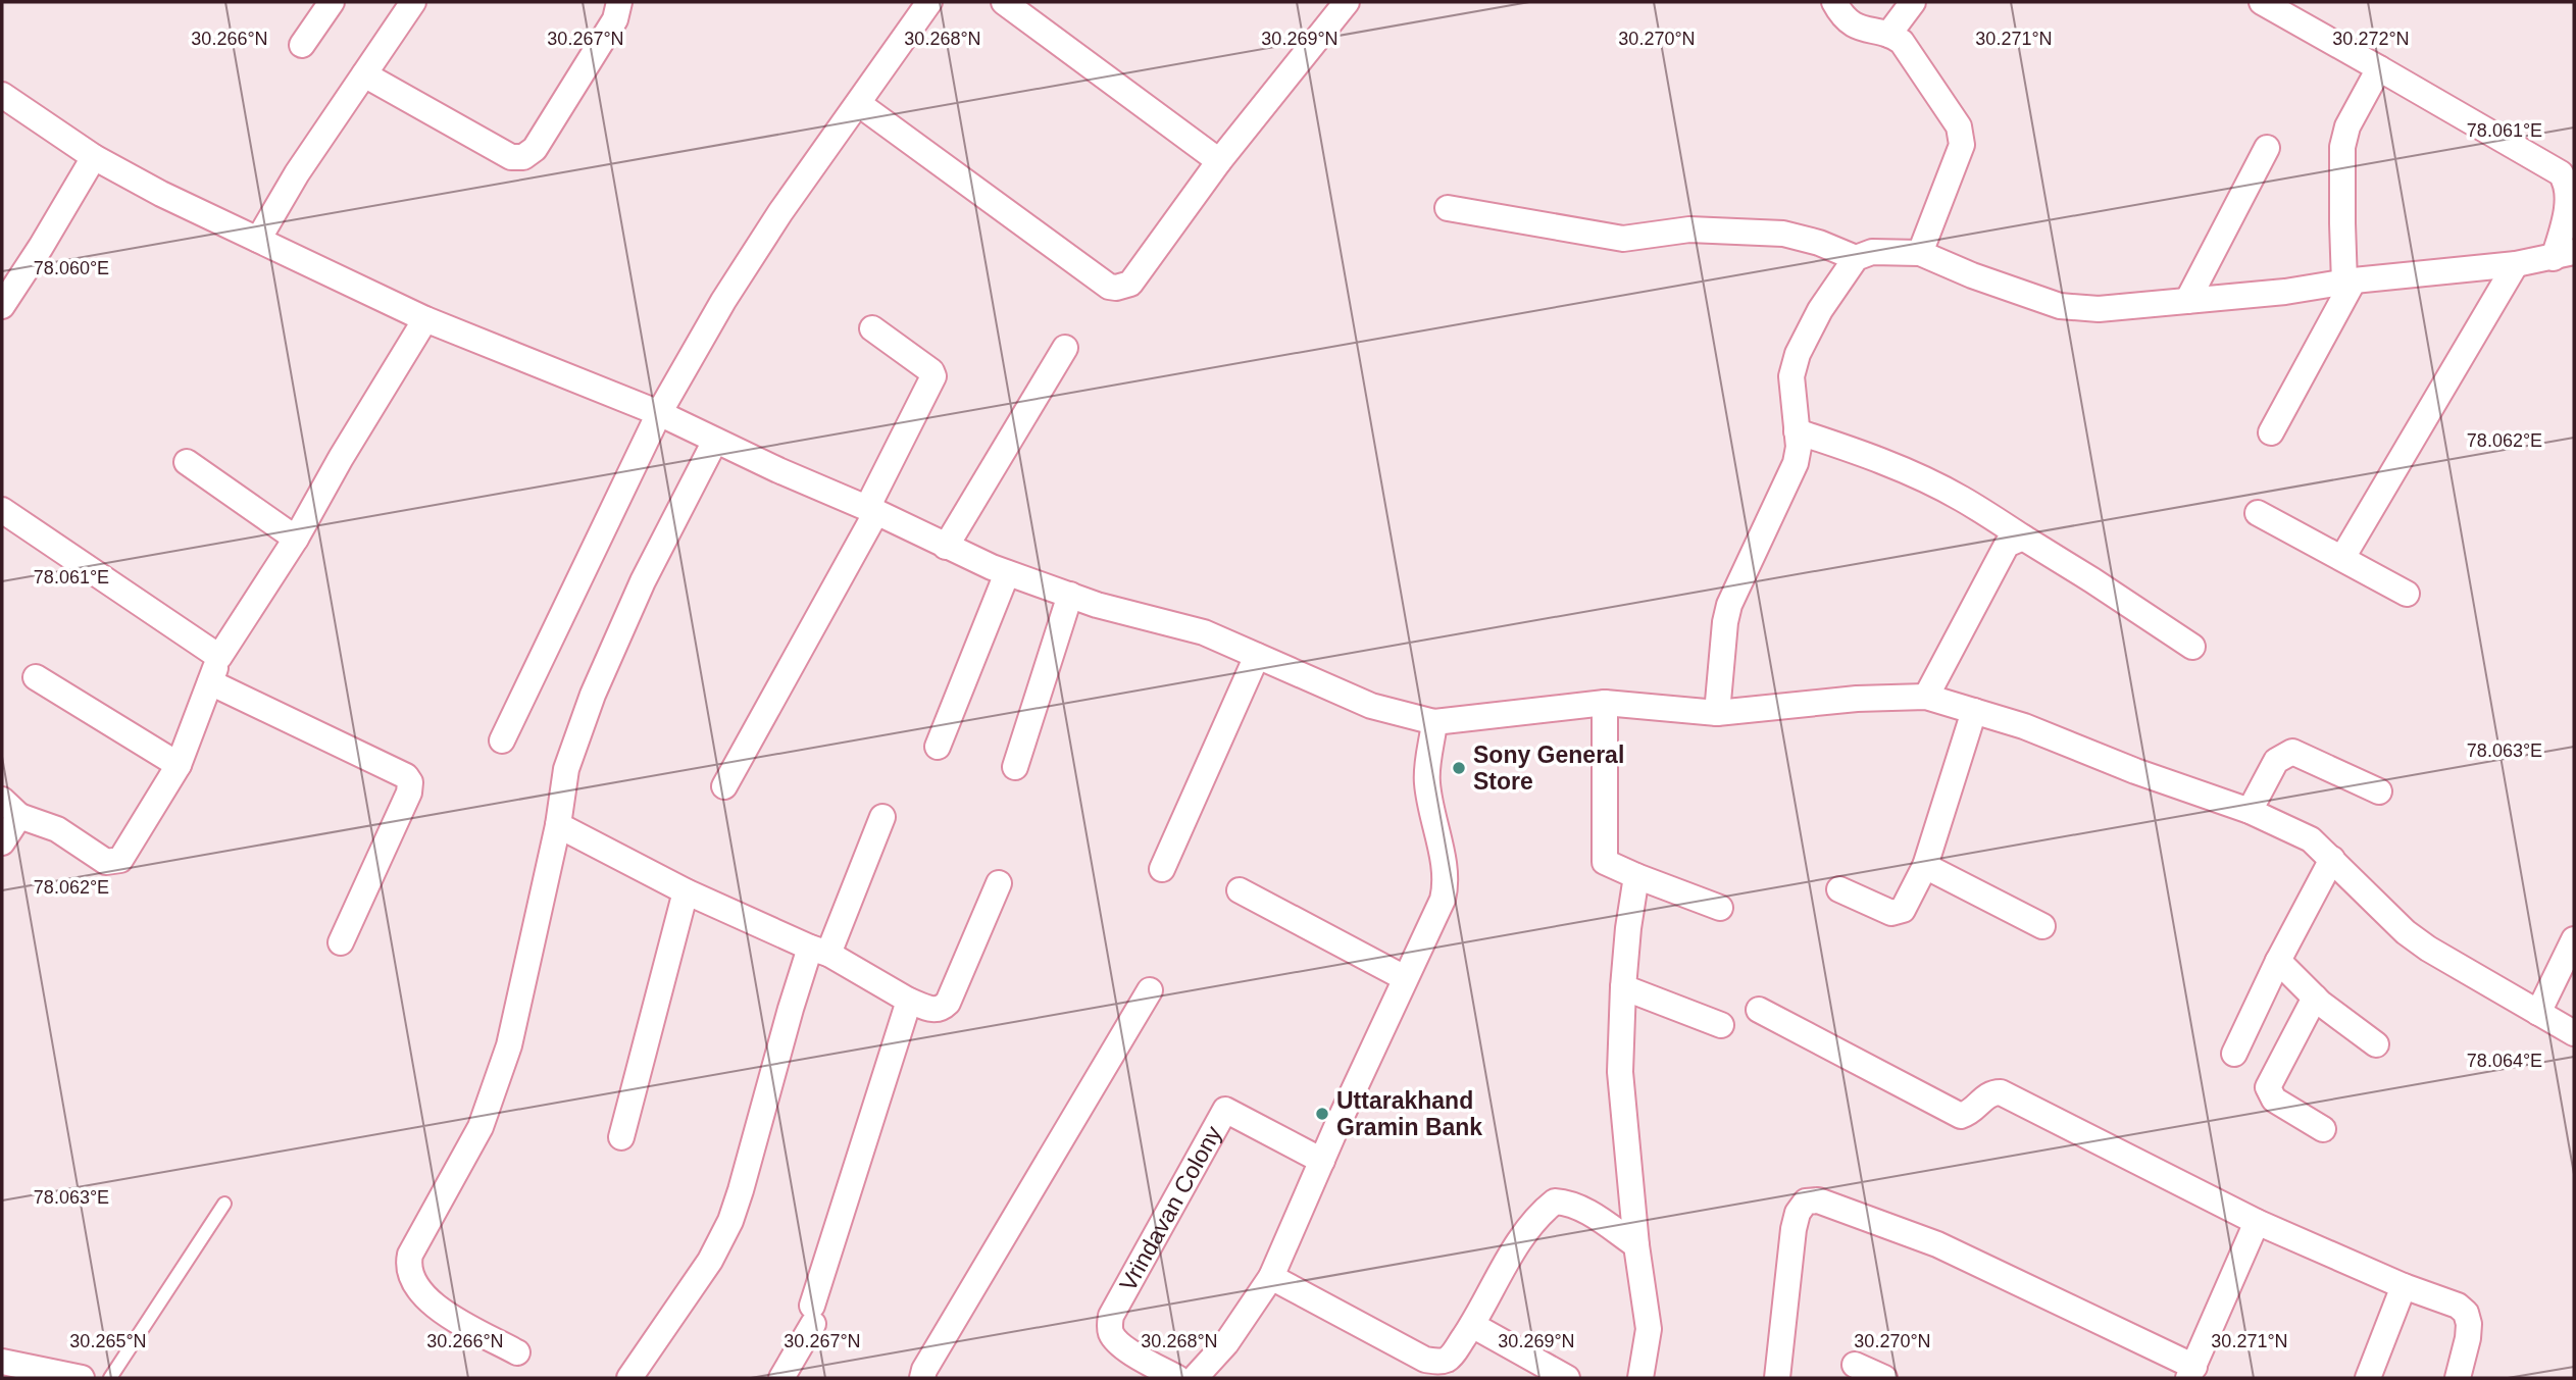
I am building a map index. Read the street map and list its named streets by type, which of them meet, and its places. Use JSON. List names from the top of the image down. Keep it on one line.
{"streets":{"street":["Vrindavan Colony"]},"places":["Sony General Store","Uttarakhand Gramin Bank"],"coordinates":["30.266°N","30.267°N","30.268°N","30.269°N","30.270°N","30.271°N","30.272°N","78.061°E","78.060°E","78.062°E","78.063°E","78.064°E","30.265°N"]}
